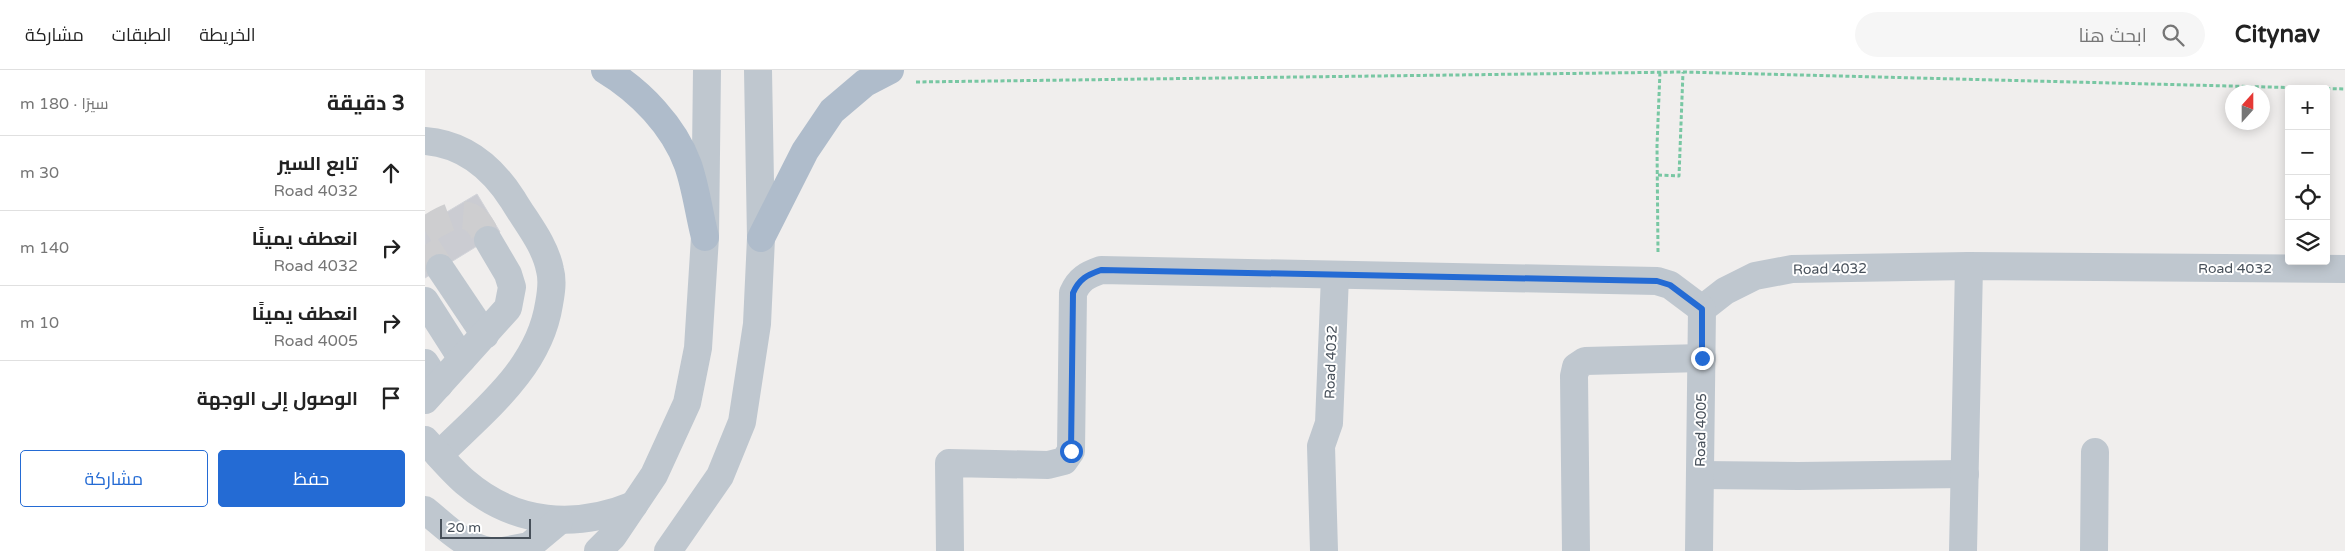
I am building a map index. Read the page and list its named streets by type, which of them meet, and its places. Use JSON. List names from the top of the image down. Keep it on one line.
{"streets":{"street":["Road 4032","Road 4005"]},"crossings":[["Road 4032","Road 4005"]],"scale_bar":"20 m","north":"top","page":{"header":"Citynav","search":"ابحث هنا","nav":["الخريطة","الطبقات","مشاركة"],"heading":["3 دقيقة","سيرًا · 180 m"],"map_buttons":["+","−"],"list":[["تابع السير","Road 4032","30 m"],["انعطف يمينًا","Road 4032","140 m"],["انعطف يمينًا","Road 4005","10 m"],"الوصول إلى الوجهة"],"buttons":["حفظ","مشاركة"],"scale":"20 m"}}
